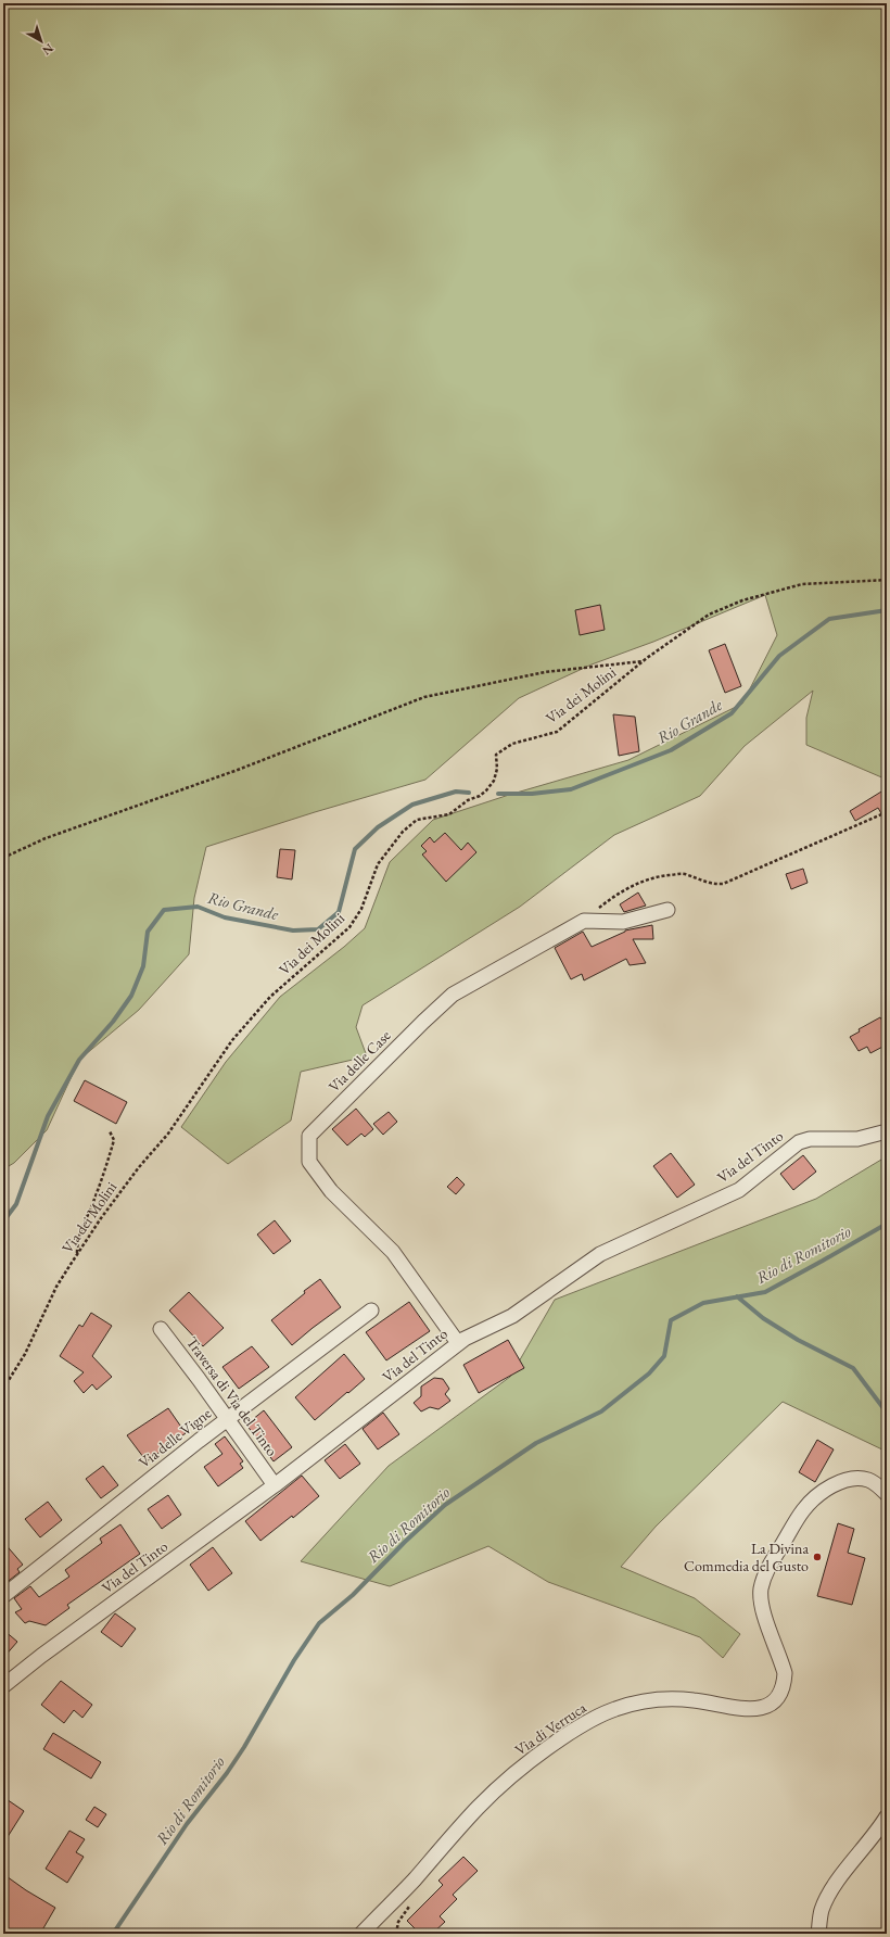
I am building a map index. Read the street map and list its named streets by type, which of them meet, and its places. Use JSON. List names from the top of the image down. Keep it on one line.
{"streets":{"street":["Via delle Case","Via del Tinto","Traversa di Via del Tinto","Via delle Vigne","Via di Verruca"],"path":["Via dei Molini"]},"crossings":[["Via delle Case","Via del Tinto"],["Via del Tinto","Traversa di Via del Tinto"],["Traversa di Via del Tinto","Via delle Vigne"]],"water":["Rio Grande","Rio di Romitorio"],"places":["La Divina Commedia del Gusto"],"north":"bottom right"}
